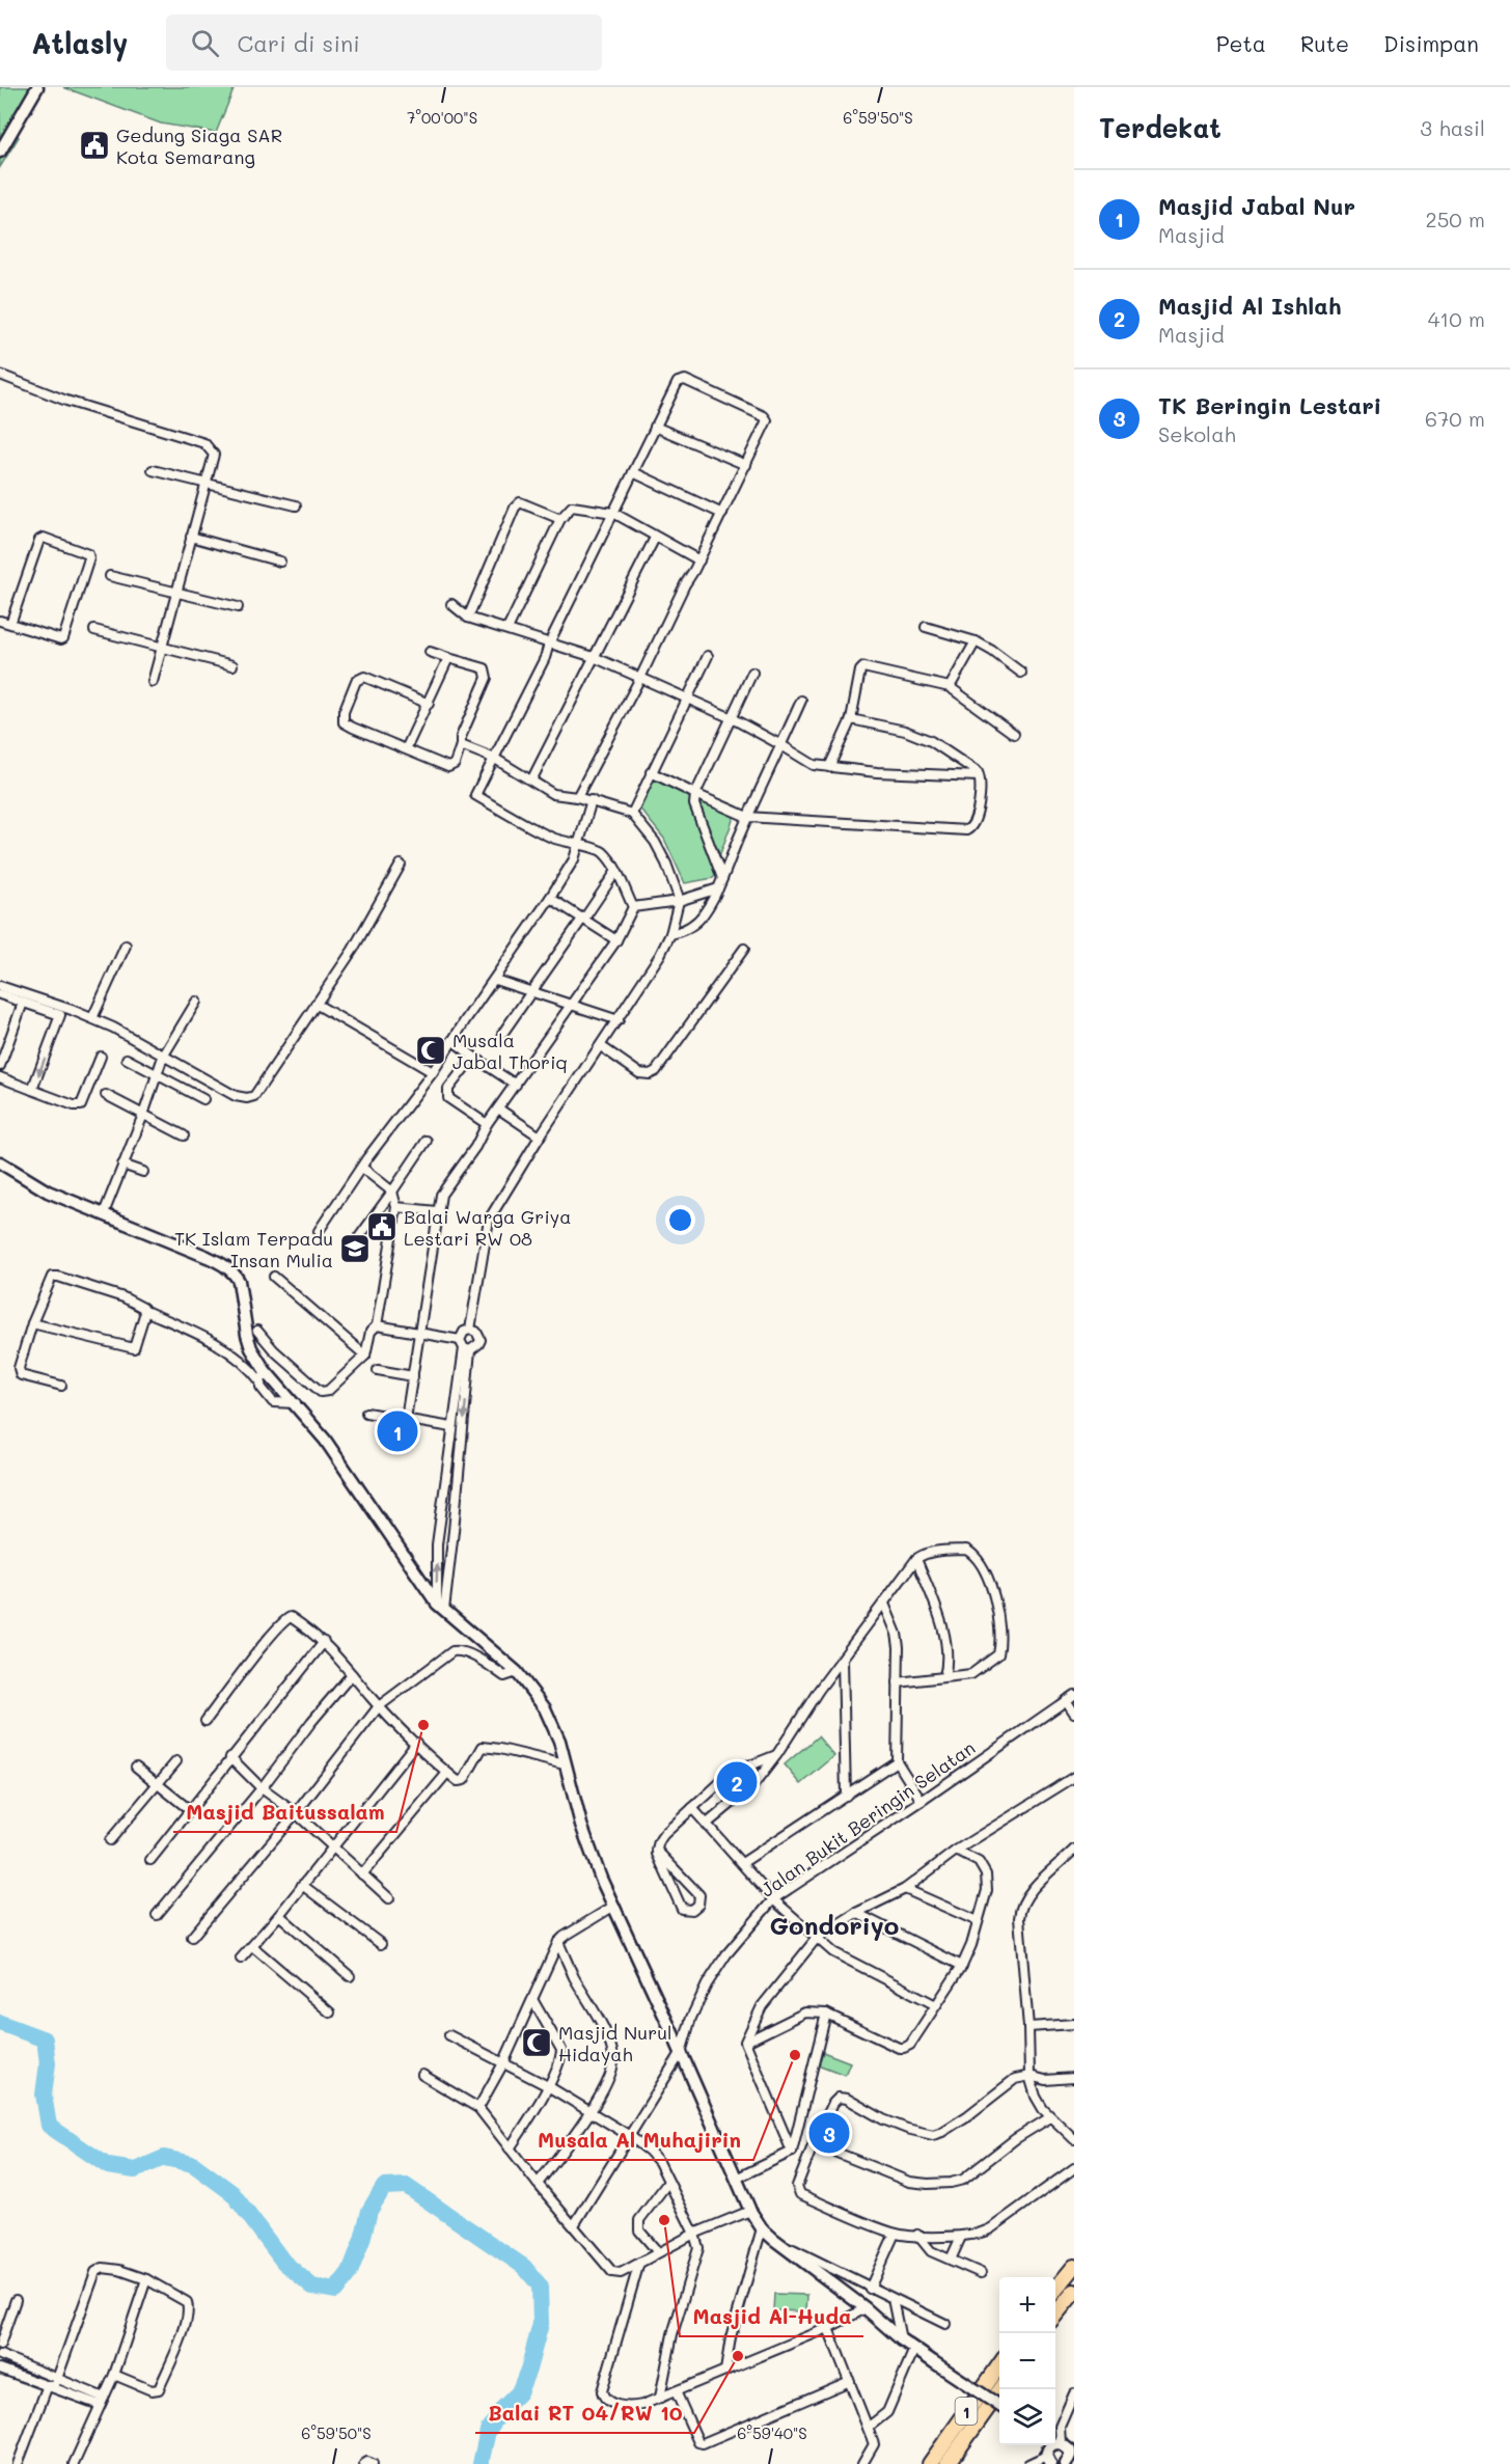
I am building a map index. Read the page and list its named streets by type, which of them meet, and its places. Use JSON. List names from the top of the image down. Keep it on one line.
{"streets":{"highway":["1"],"street":["Jalan Bukit Beringin Selatan"]},"districts":["Gondoriyo"],"places":{"public building":["Gedung Siaga SAR Kota Semarang","Balai Warga Griya Lestari RW 08"],"mosque":["Musala Jabal Thoriq","Masjid Nurul Hidayah"],"school or university":["TK Islam Terpadu Insan Mulia"],"other":["Masjid Baitussalam","Musala Al Muhajirin","Masjid Al-Huda","Balai RT 04/RW 10"]},"page":{"header":"Atlasly","search":"Cari di sini","nav":["Peta","Rute","Disimpan"],"heading":["Terdekat","3 hasil"],"list":[{"mark":"1","name":"Masjid Jabal Nur","note":"Masjid","value":"250 m"},{"mark":"2","name":"Masjid Al Ishlah","note":"Masjid","value":"410 m"},{"mark":"3","name":"TK Beringin Lestari","note":"Sekolah","value":"670 m"}],"pins":["1","2","3"],"map_buttons":["+","−"]},"coordinates":["7°00'00\"S","6°59'50\"S","6°59'40\"S"]}
